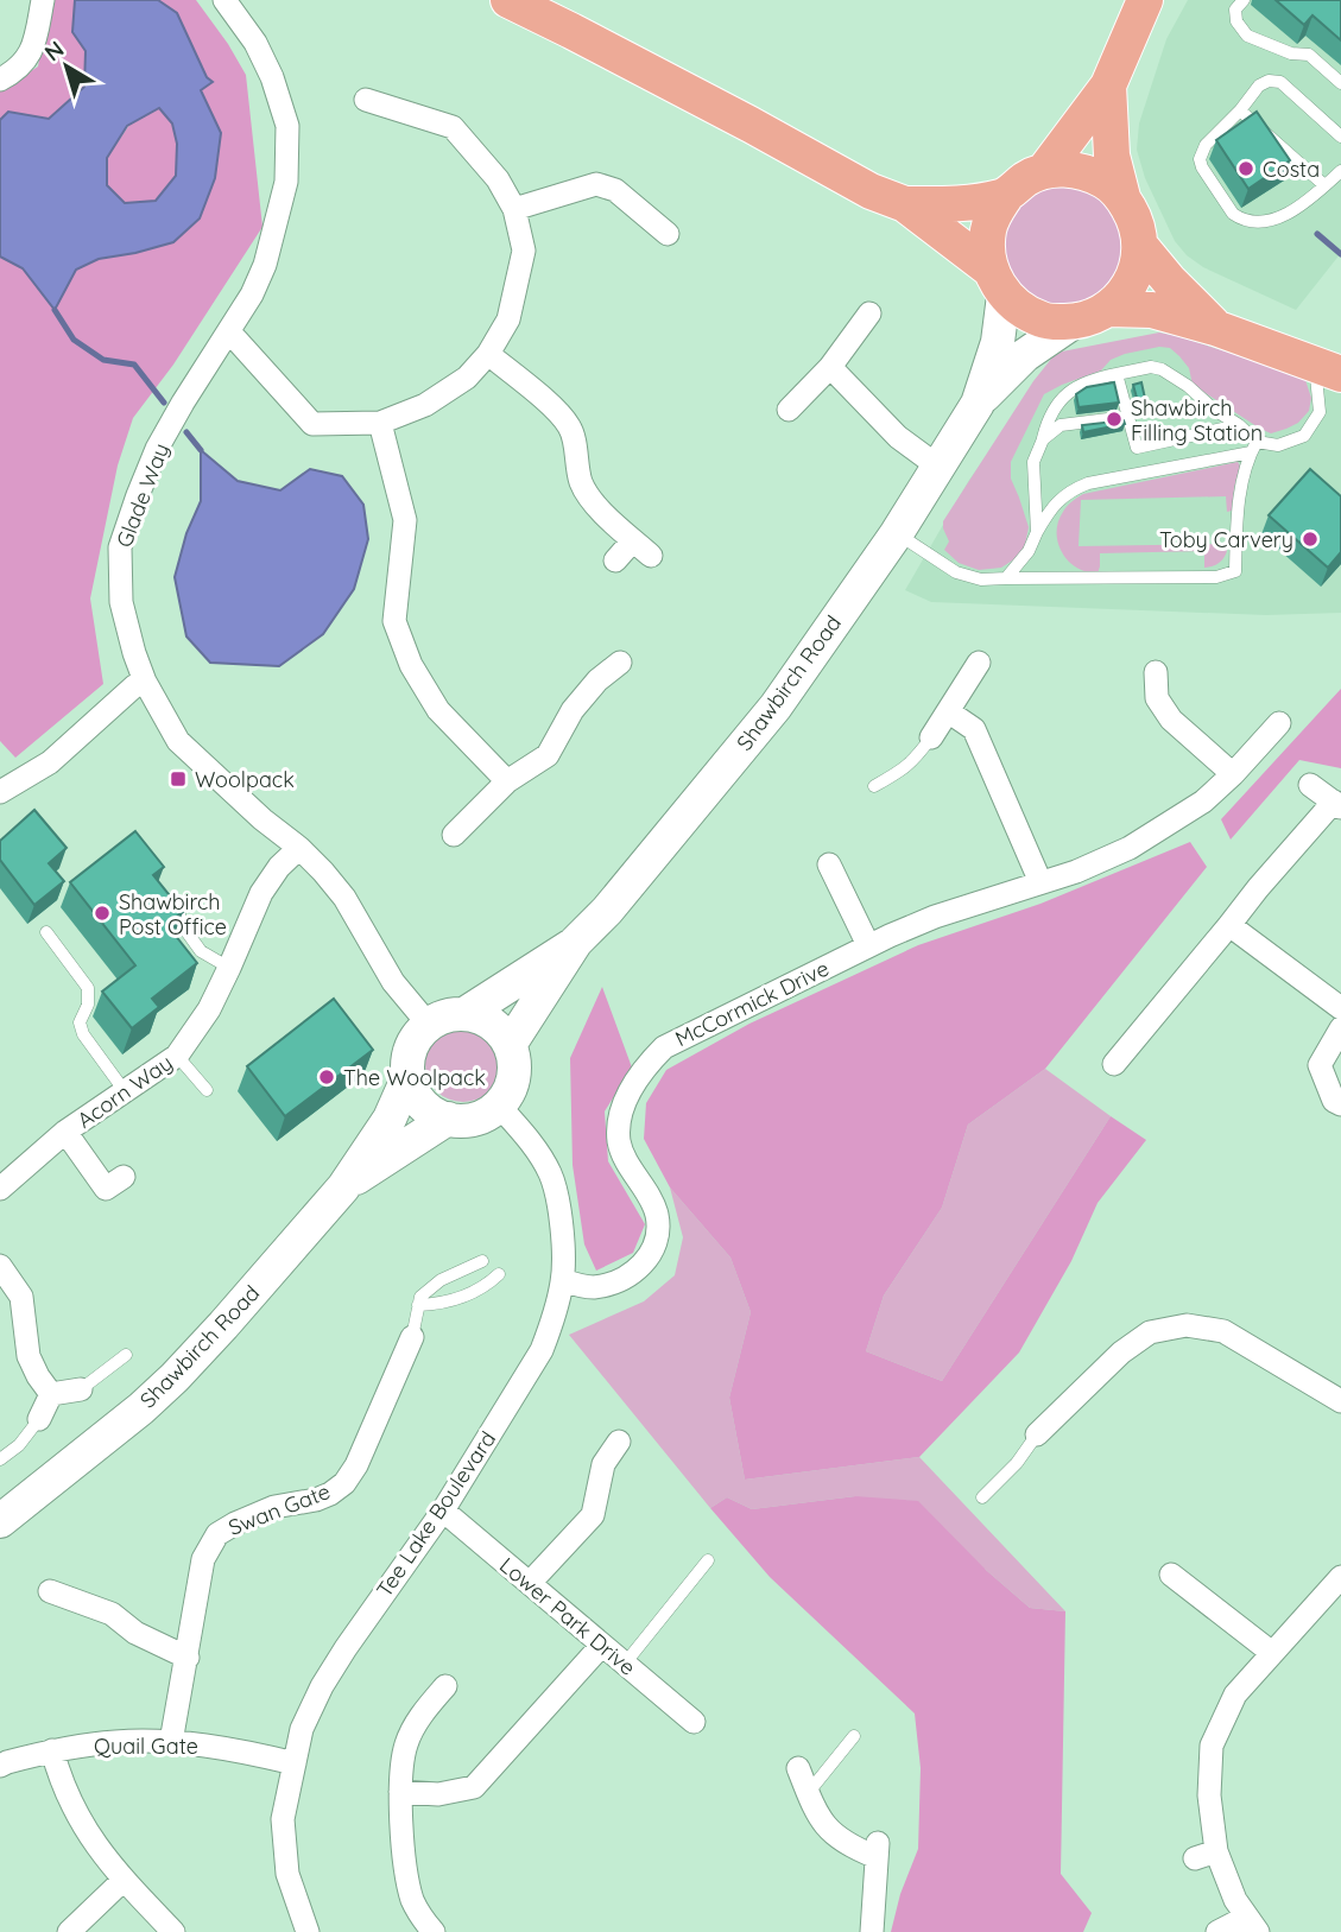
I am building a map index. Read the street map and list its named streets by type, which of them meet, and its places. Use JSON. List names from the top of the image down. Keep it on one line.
{"streets":{"main road":["Shawbirch Road"],"street":["Glade Way","McCormick Drive","Acorn Way","Swan Gate","Tee Lake Boulevard","Lower Park Drive","Quail Gate"]},"crossings":[["Glade Way","Shawbirch Road"],["Glade Way","Acorn Way"],["Glade Way","Tee Lake Boulevard"],["Shawbirch Road","Tee Lake Boulevard"],["McCormick Drive","Tee Lake Boulevard"],["Swan Gate","Quail Gate"],["Tee Lake Boulevard","Lower Park Drive"],["Tee Lake Boulevard","Quail Gate"]],"places":{"other":["Costa","Shawbirch Filling Station","Toby Carvery","Shawbirch Post Office","The Woolpack"],"transit":["Woolpack"]},"north":"top left"}
